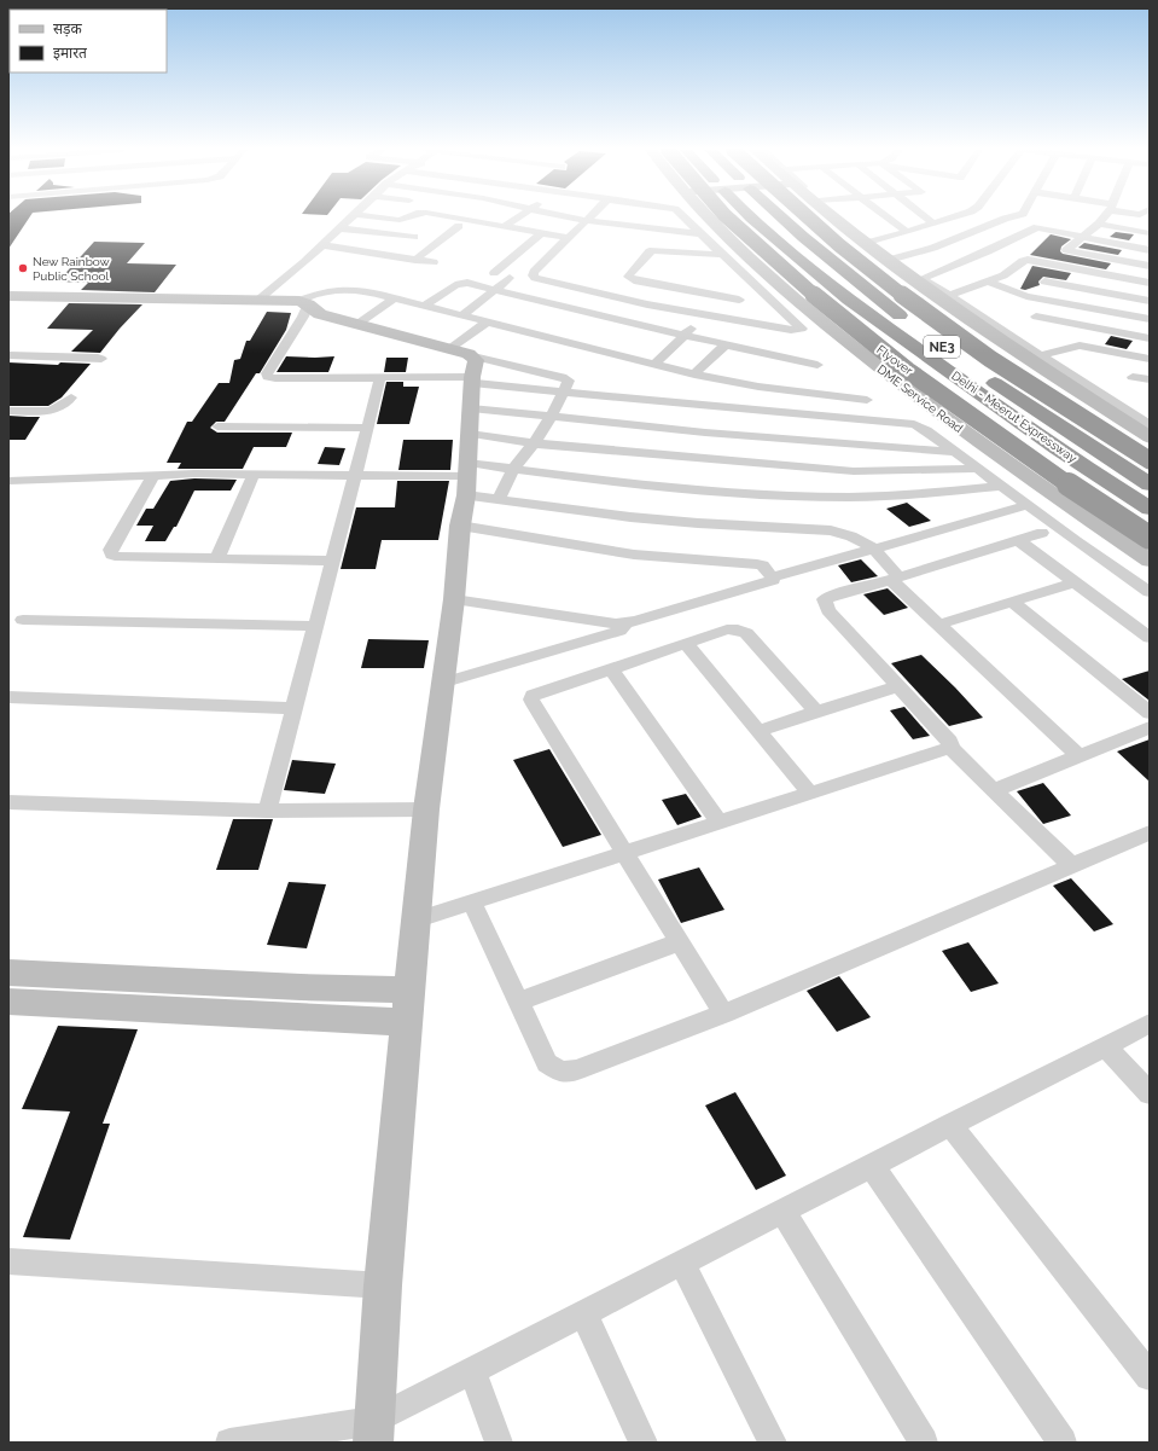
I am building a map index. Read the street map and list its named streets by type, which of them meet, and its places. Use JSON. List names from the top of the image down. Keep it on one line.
{"streets":{"highway":["NE3","Flyover","Delhi - Meerut Expressway"],"main road":["DME Service Road"]},"places":["New Rainbow Public School"],"legend":["सड़क","इमारत"]}
